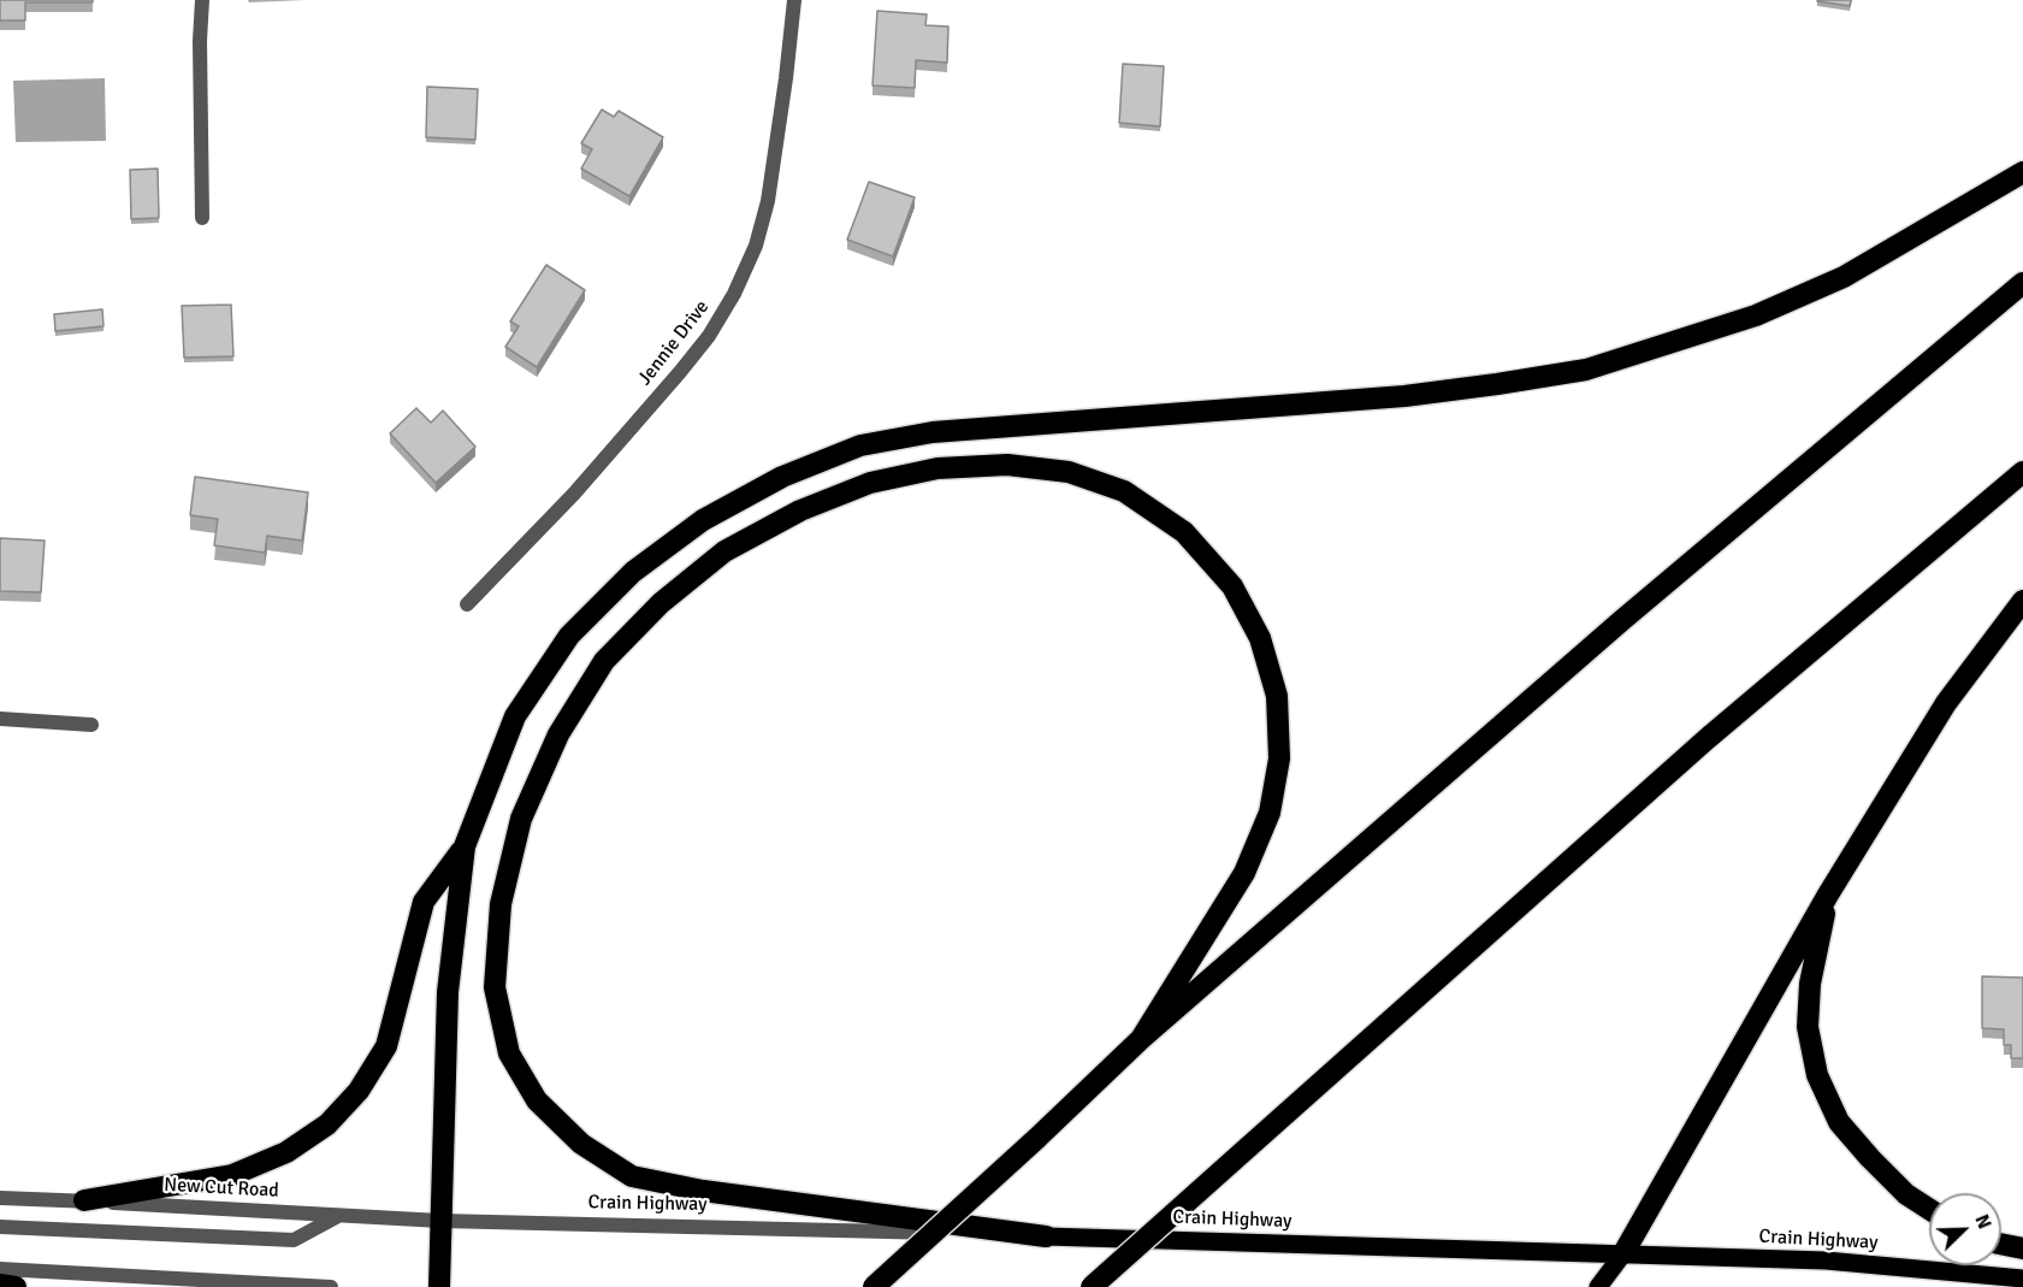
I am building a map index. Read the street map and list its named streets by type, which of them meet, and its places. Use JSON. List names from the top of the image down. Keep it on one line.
{"streets":{"main road":["Crain Highway"],"street":["Jennie Drive","New Cut Road"]},"crossings":[["New Cut Road","Crain Highway"]],"north":"top right"}
